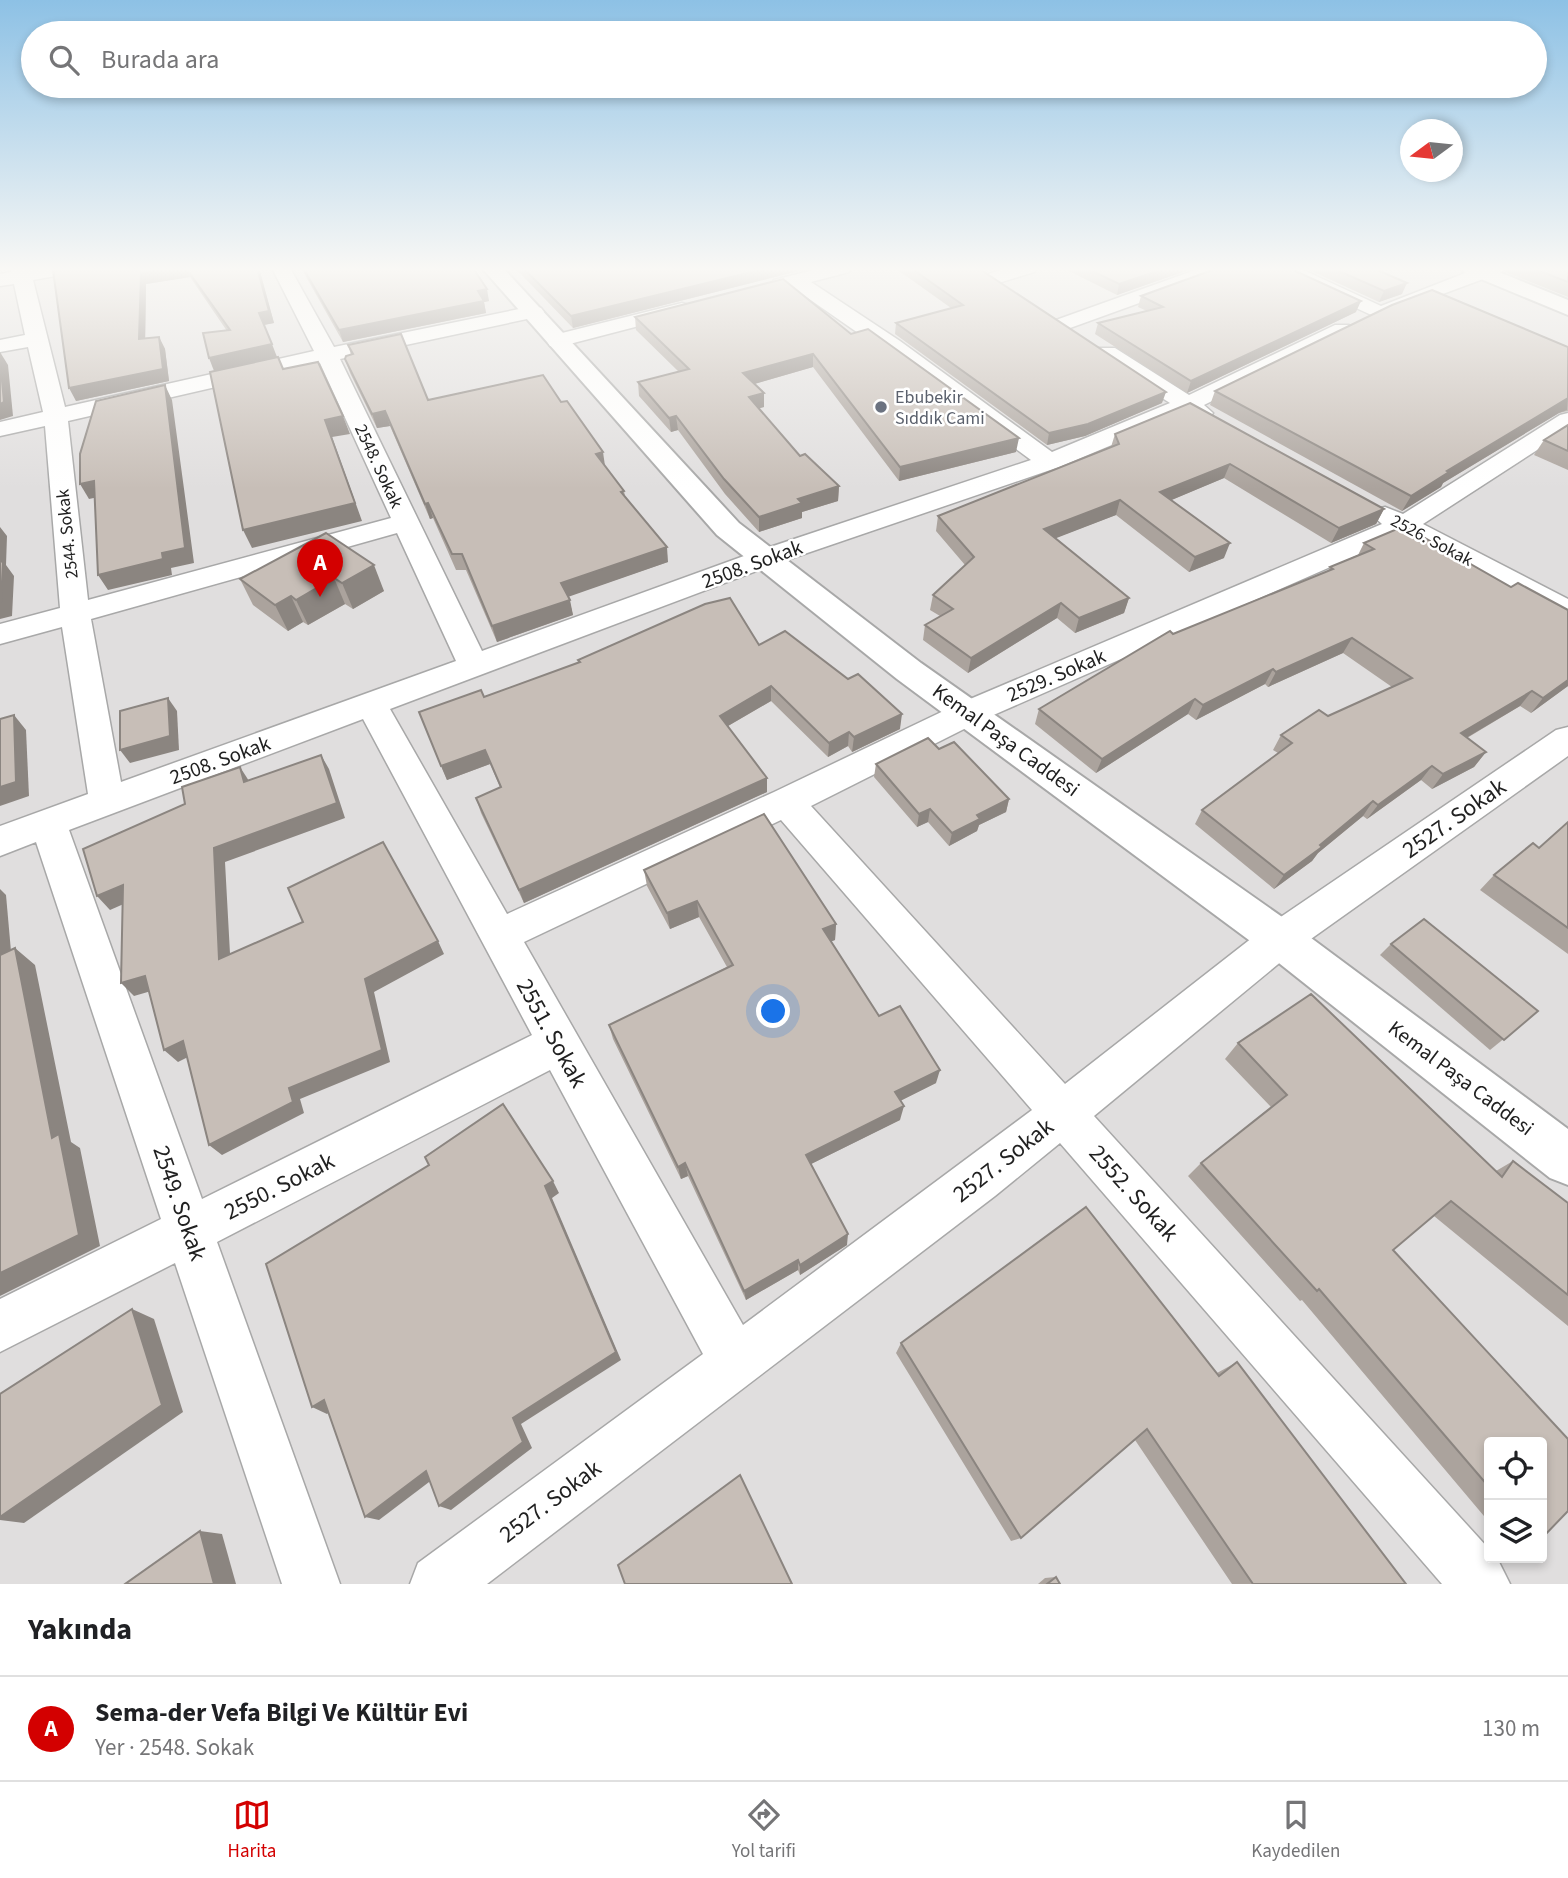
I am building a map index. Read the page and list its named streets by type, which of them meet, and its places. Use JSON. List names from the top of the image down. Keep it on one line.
{"streets":{"street":["2548. Sokak","2544. Sokak","2526. Sokak","2508. Sokak","2529. Sokak","Kemal Paşa Caddesi","2527. Sokak","2551. Sokak","2550. Sokak","2552. Sokak","2549. Sokak"]},"crossings":[["2548. Sokak","2508. Sokak"],["2544. Sokak","2508. Sokak"],["2526. Sokak","2529. Sokak"],["2508. Sokak","Kemal Paşa Caddesi"],["2508. Sokak","2551. Sokak"],["2508. Sokak","2549. Sokak"],["2529. Sokak","Kemal Paşa Caddesi"],["2529. Sokak","2551. Sokak"],["2529. Sokak","2552. Sokak"],["Kemal Paşa Caddesi","2527. Sokak"],["2527. Sokak","2551. Sokak"],["2527. Sokak","2552. Sokak"],["2551. Sokak","2550. Sokak"],["2550. Sokak","2549. Sokak"]],"places":["Ebubekir Sıddık Cami"],"north":"left","page":{"search":"Burada ara","pins":"A","heading":"Yakında","list":[{"mark":"A","name":"Sema-der Vefa Bilgi Ve Kültür Evi","note":"Yer · 2548. Sokak","value":"130 m"}],"nav":["Harita","Yol tarifi","Kaydedilen"]}}
